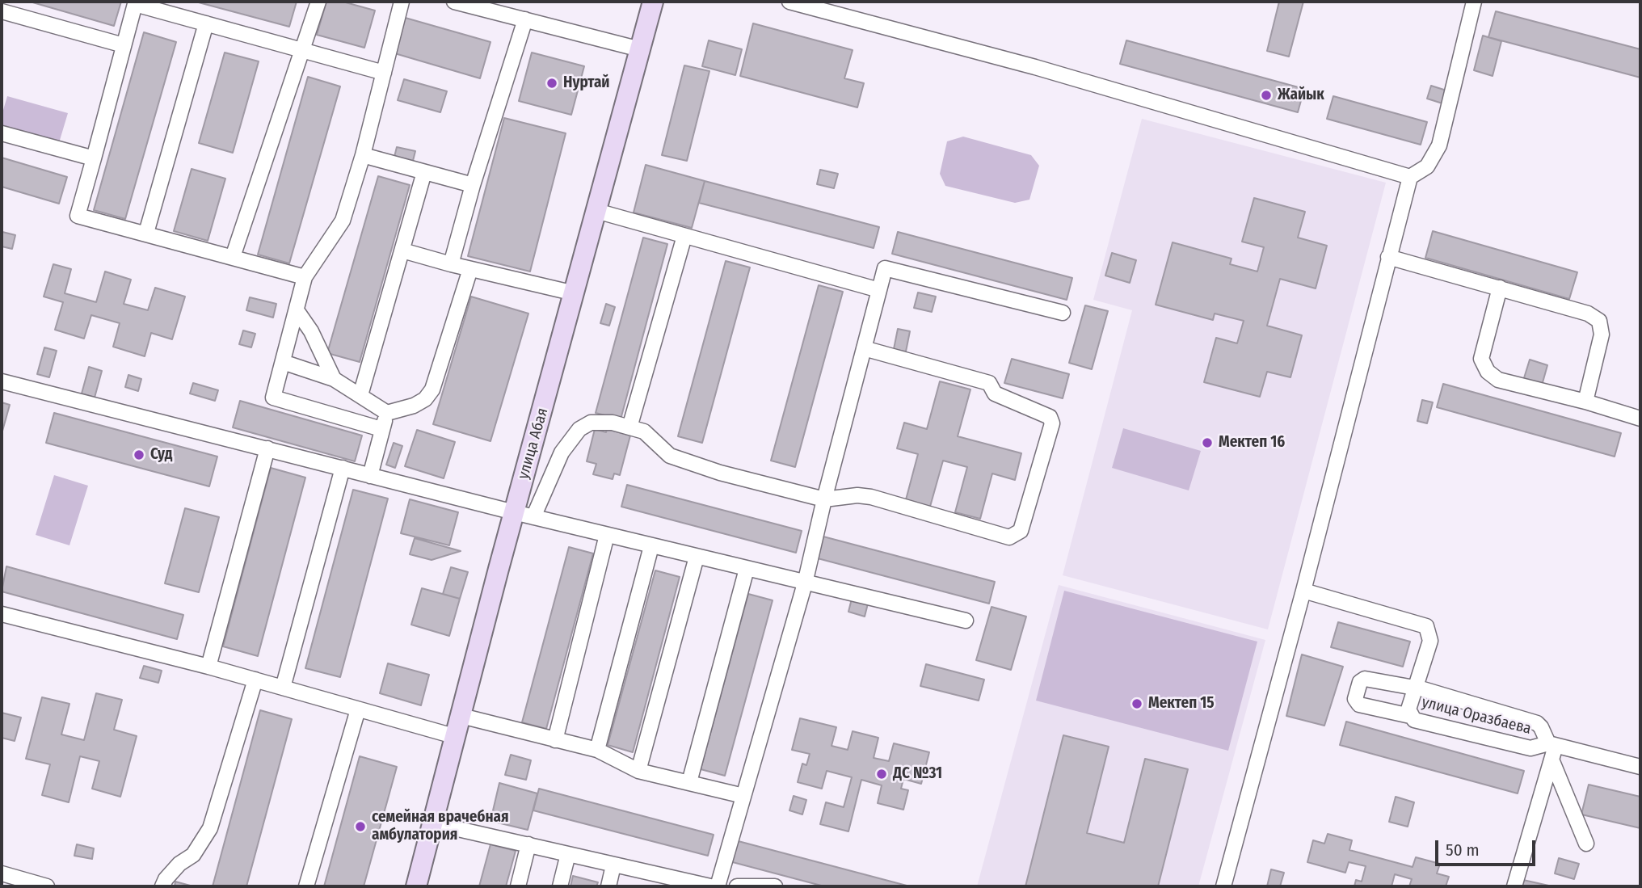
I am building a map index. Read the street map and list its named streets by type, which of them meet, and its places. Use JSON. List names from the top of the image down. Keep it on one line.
{"streets":{"street":["улица Абая","улица Оразбаева"]},"places":["Нуртай","Жайык","Мектеп 16","Суд","Мектеп 15","ДС №31","семейная врачебная амбулатория"],"scale_bar":"50 m"}
